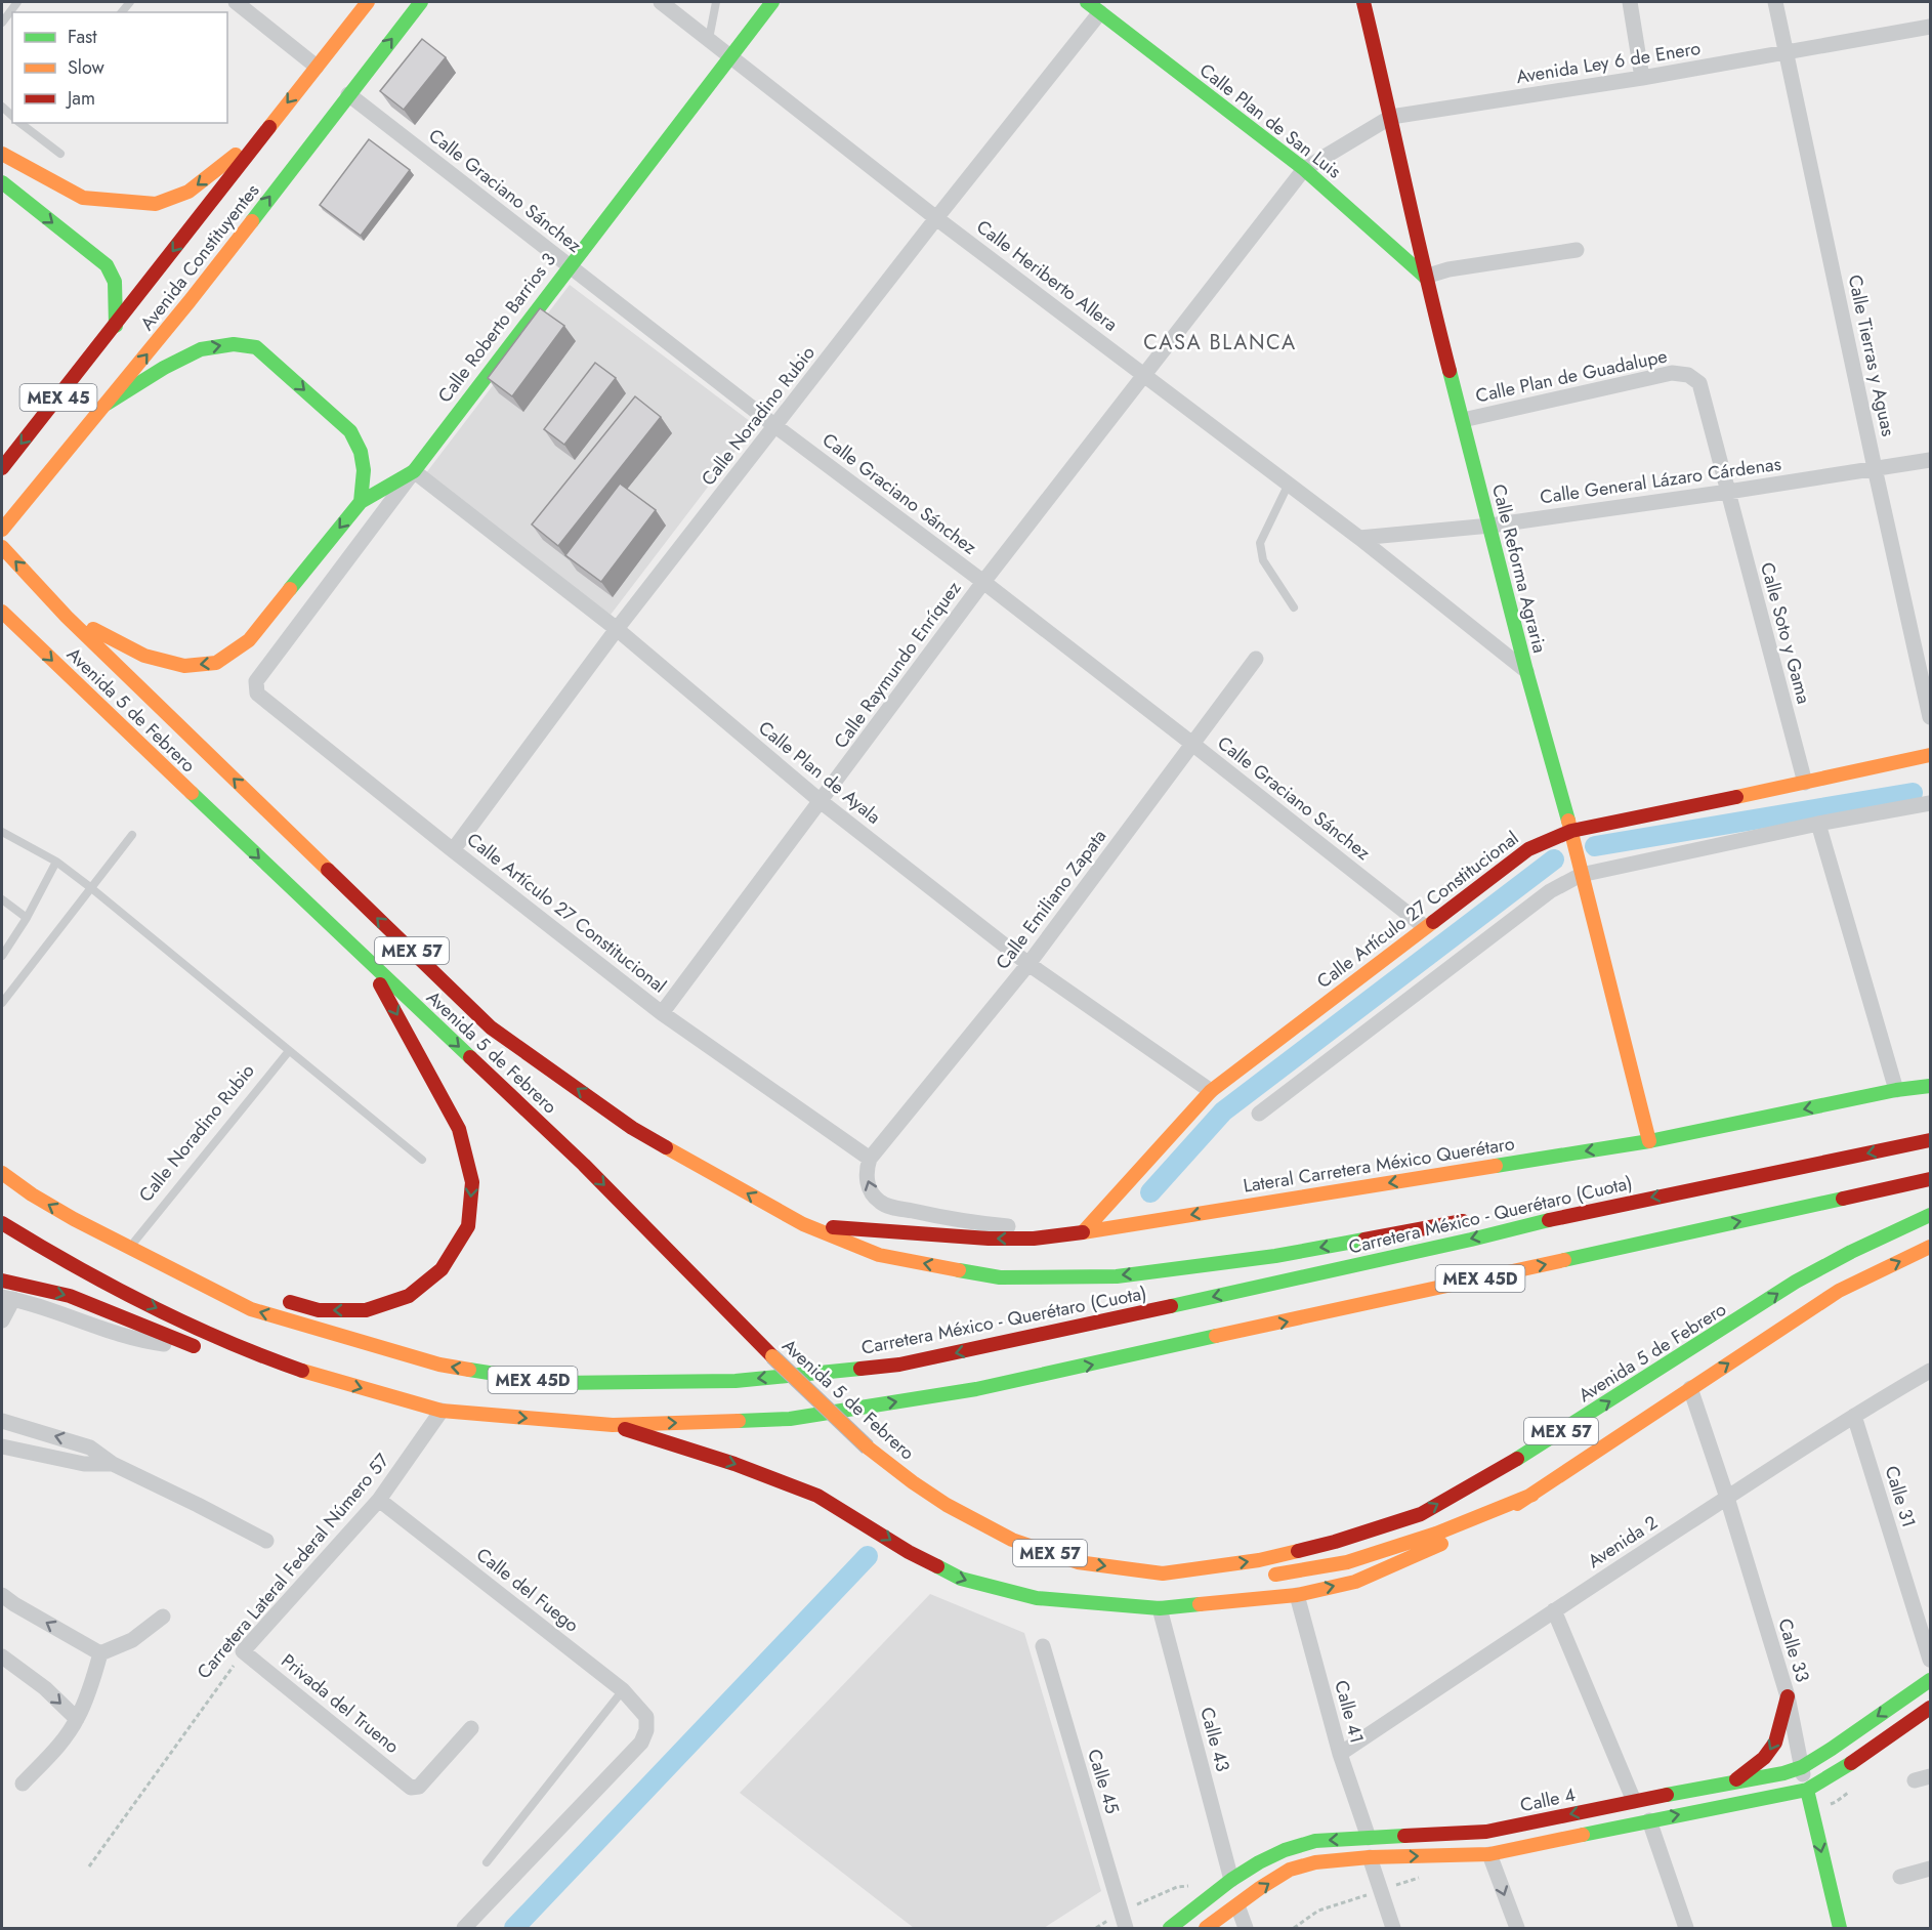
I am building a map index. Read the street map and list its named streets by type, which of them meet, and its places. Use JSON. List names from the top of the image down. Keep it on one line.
{"streets":{"main road":["Calle Plan de San Luis","Avenida Constituyentes","Calle Roberto Barrios 3","MEX 45","Calle Reforma Agraria","Avenida 5 de Febrero","Calle Artículo 27 Constitucional","MEX 57","Lateral Carretera México Querétaro","Carretera México - Querétaro (Cuota)","MEX 45D","Calle 33","Calle 4"],"street":["Avenida Ley 6 de Enero","Calle Graciano Sánchez","Calle Heriberto Allera","Calle Tierras y Aguas","Calle Plan de Guadalupe","Calle Noradino Rubio","Calle General Lázaro Cárdenas","Calle Soto y Gama","Calle Raymundo Enríquez","Calle Plan de Ayala","Calle Emiliano Zapata","Calle 31","Avenida 2","Carretera Lateral Federal Número 57","Calle del Fuego","Privada del Trueno","Calle 41","Calle 43","Calle 45"]},"crossings":[["Avenida Ley 6 de Enero","Calle Plan de San Luis"],["Avenida Ley 6 de Enero","Calle Tierras y Aguas"],["Avenida Ley 6 de Enero","Calle Reforma Agraria"],["Avenida Ley 6 de Enero","Calle Raymundo Enríquez"],["Calle Plan de San Luis","Calle Noradino Rubio"],["Calle Plan de San Luis","Calle Reforma Agraria"],["Calle Plan de San Luis","Calle Raymundo Enríquez"],["Calle Graciano Sánchez","Avenida Constituyentes"],["Calle Graciano Sánchez","Calle Roberto Barrios 3"],["Calle Graciano Sánchez","Calle Noradino Rubio"],["Calle Graciano Sánchez","Calle Raymundo Enríquez"],["Calle Graciano Sánchez","Calle Emiliano Zapata"],["Calle Graciano Sánchez","Calle Artículo 27 Constitucional"],["Calle Heriberto Allera","Calle Roberto Barrios 3"],["Calle Heriberto Allera","Calle Noradino Rubio"],["Calle Heriberto Allera","Calle General Lázaro Cárdenas"],["Calle Heriberto Allera","Calle Reforma Agraria"],["Calle Heriberto Allera","Calle Raymundo Enríquez"],["Calle Roberto Barrios 3","Calle Plan de Ayala"],["Calle Roberto Barrios 3","Calle Artículo 27 Constitucional"],["Calle Tierras y Aguas","Calle General Lázaro Cárdenas"],["Calle Plan de Guadalupe","Calle Reforma Agraria"],["Calle Plan de Guadalupe","Calle Soto y Gama"],["Calle Noradino Rubio","Calle Plan de Ayala"],["Calle Noradino Rubio","Calle Artículo 27 Constitucional"],["Calle General Lázaro Cárdenas","Calle Reforma Agraria"],["Calle General Lázaro Cárdenas","Calle Soto y Gama"],["Calle Reforma Agraria","Calle Artículo 27 Constitucional"],["Calle Reforma Agraria","Lateral Carretera México Querétaro"],["Calle Soto y Gama","Calle Artículo 27 Constitucional"],["Calle Raymundo Enríquez","Calle Plan de Ayala"],["Calle Raymundo Enríquez","Calle Artículo 27 Constitucional"],["Calle Plan de Ayala","Calle Emiliano Zapata"],["Calle Plan de Ayala","Calle Artículo 27 Constitucional"],["Calle Emiliano Zapata","Calle Artículo 27 Constitucional"],["Calle Emiliano Zapata","Lateral Carretera México Querétaro"],["Calle Artículo 27 Constitucional","Lateral Carretera México Querétaro"],["MEX 45D","Carretera Lateral Federal Número 57"],["Calle 31","Avenida 2"],["Avenida 2","Calle 33"],["Avenida 2","Calle 41"],["Carretera Lateral Federal Número 57","Calle del Fuego"],["Carretera Lateral Federal Número 57","Privada del Trueno"],["Calle 33","Calle 4"],["Calle 41","Calle 4"],["Calle 43","Calle 4"]],"districts":["CASA BLANCA"],"legend":["Fast","Slow","Jam"]}
